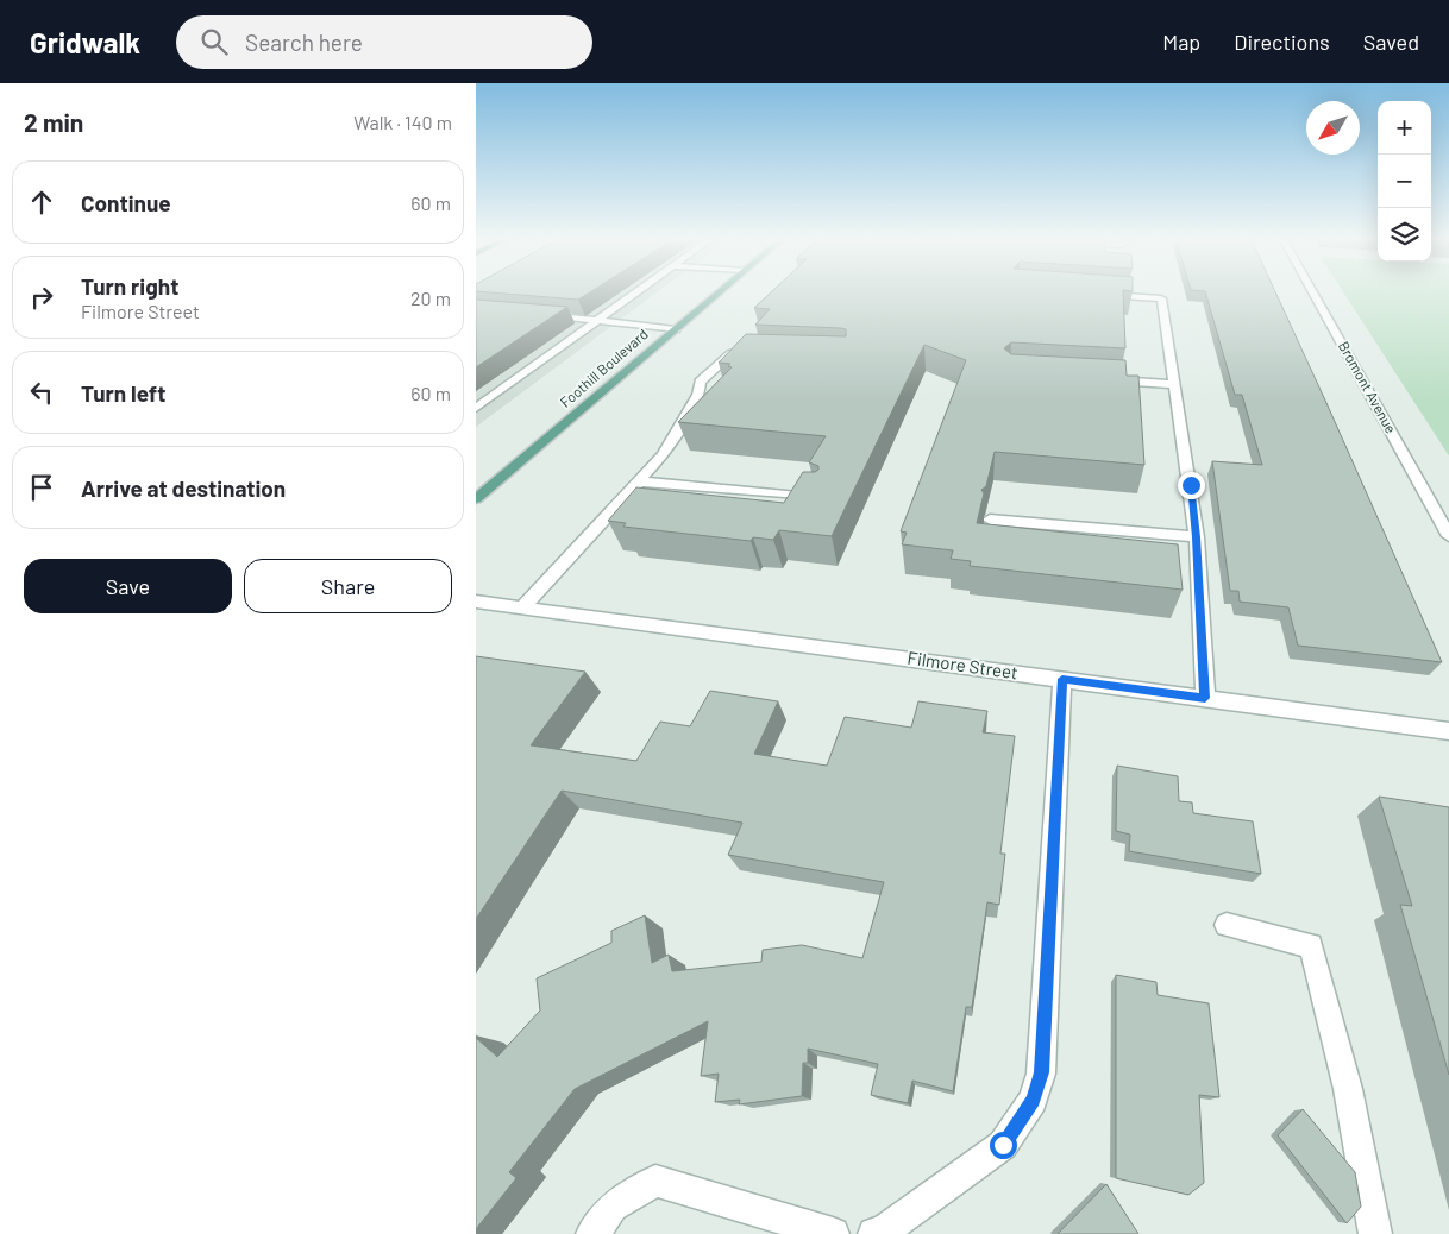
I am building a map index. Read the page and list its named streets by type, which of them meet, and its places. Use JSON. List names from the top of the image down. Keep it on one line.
{"streets":{"main road":["Foothill Boulevard"],"street":["Bromont Avenue","Filmore Street"]},"north":"bottom left","page":{"header":"Gridwalk","search":"Search here","nav":["Map","Directions","Saved"],"heading":["2 min","Walk · 140 m"],"map_buttons":["+","−"],"list":[["Continue","60 m"],["Turn right","Filmore Street","20 m"],["Turn left","60 m"],"Arrive at destination"],"buttons":["Save","Share"]}}
